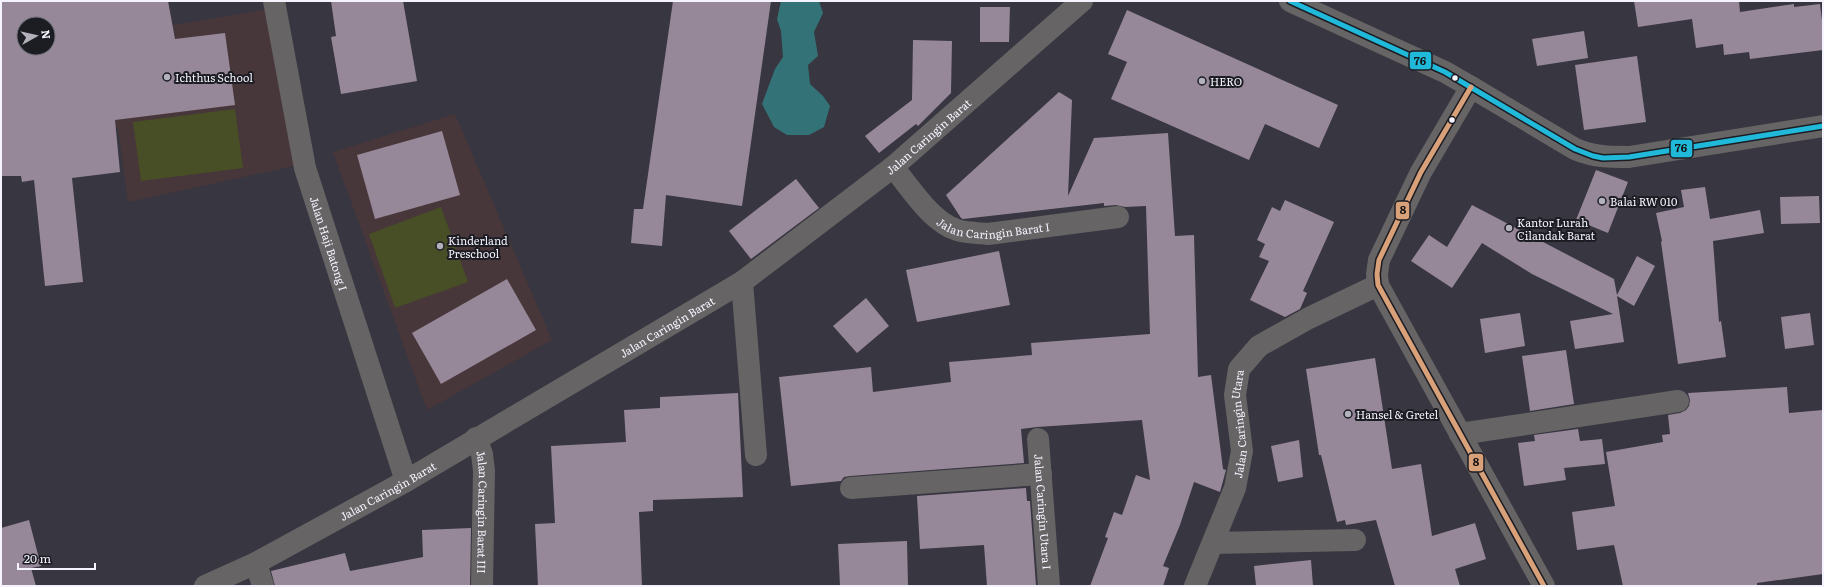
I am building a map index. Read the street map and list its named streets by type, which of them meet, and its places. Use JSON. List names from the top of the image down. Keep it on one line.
{"streets":{"street":["Jalan Caringin Barat","Jalan Caringin Barat I","Jalan Haji Batong I","Jalan Caringin Utara","Jalan Caringin Barat III","Jalan Caringin Utara I"]},"crossings":[["Jalan Caringin Barat","Jalan Caringin Barat I"],["Jalan Caringin Barat","Jalan Haji Batong I"],["Jalan Caringin Barat","Jalan Caringin Barat III"]],"places":["Ichthus School","HERO","Balai RW 010","Kantor Lurah Cilandak Barat","Kinderland Preschool","Hansel & Gretel"],"lines":["transit line 76","transit line 8"],"scale_bar":"20 m","north":"right"}
